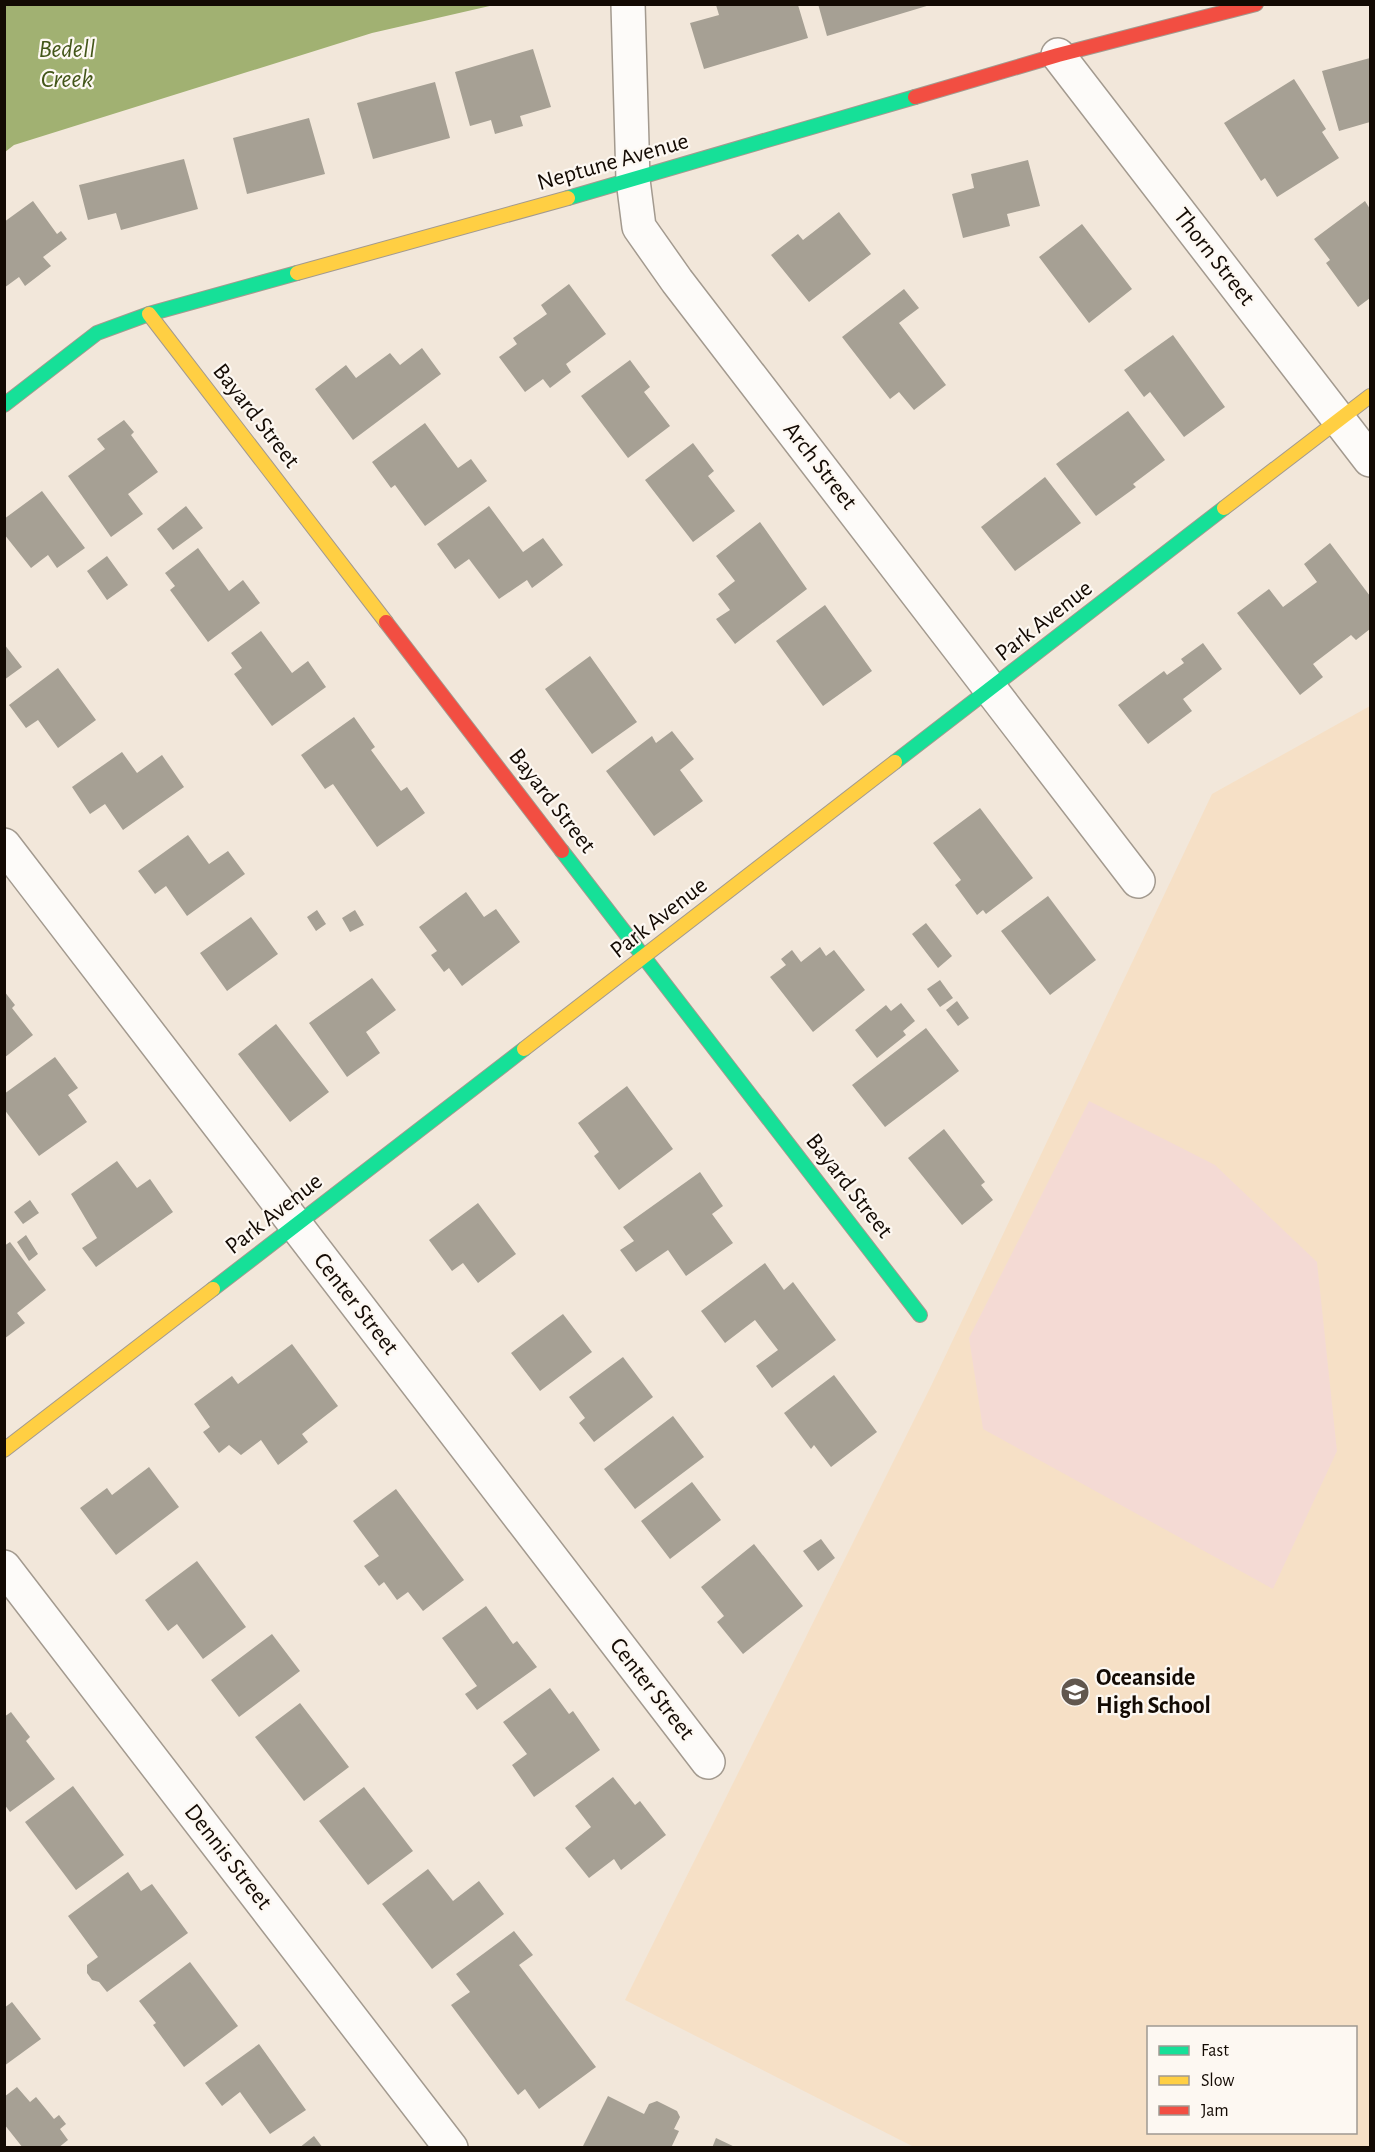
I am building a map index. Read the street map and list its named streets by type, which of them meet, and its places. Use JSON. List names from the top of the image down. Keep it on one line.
{"streets":{"street":["Neptune Avenue","Thorn Street","Bayard Street","Arch Street","Park Avenue","Center Street","Dennis Street"]},"crossings":[["Neptune Avenue","Thorn Street"],["Neptune Avenue","Bayard Street"],["Neptune Avenue","Arch Street"],["Thorn Street","Park Avenue"],["Bayard Street","Park Avenue"],["Arch Street","Park Avenue"],["Park Avenue","Center Street"]],"water":["Bedell Creek"],"places":{"school or university":["Oceanside High School"]},"legend":["Fast","Slow","Jam"]}
